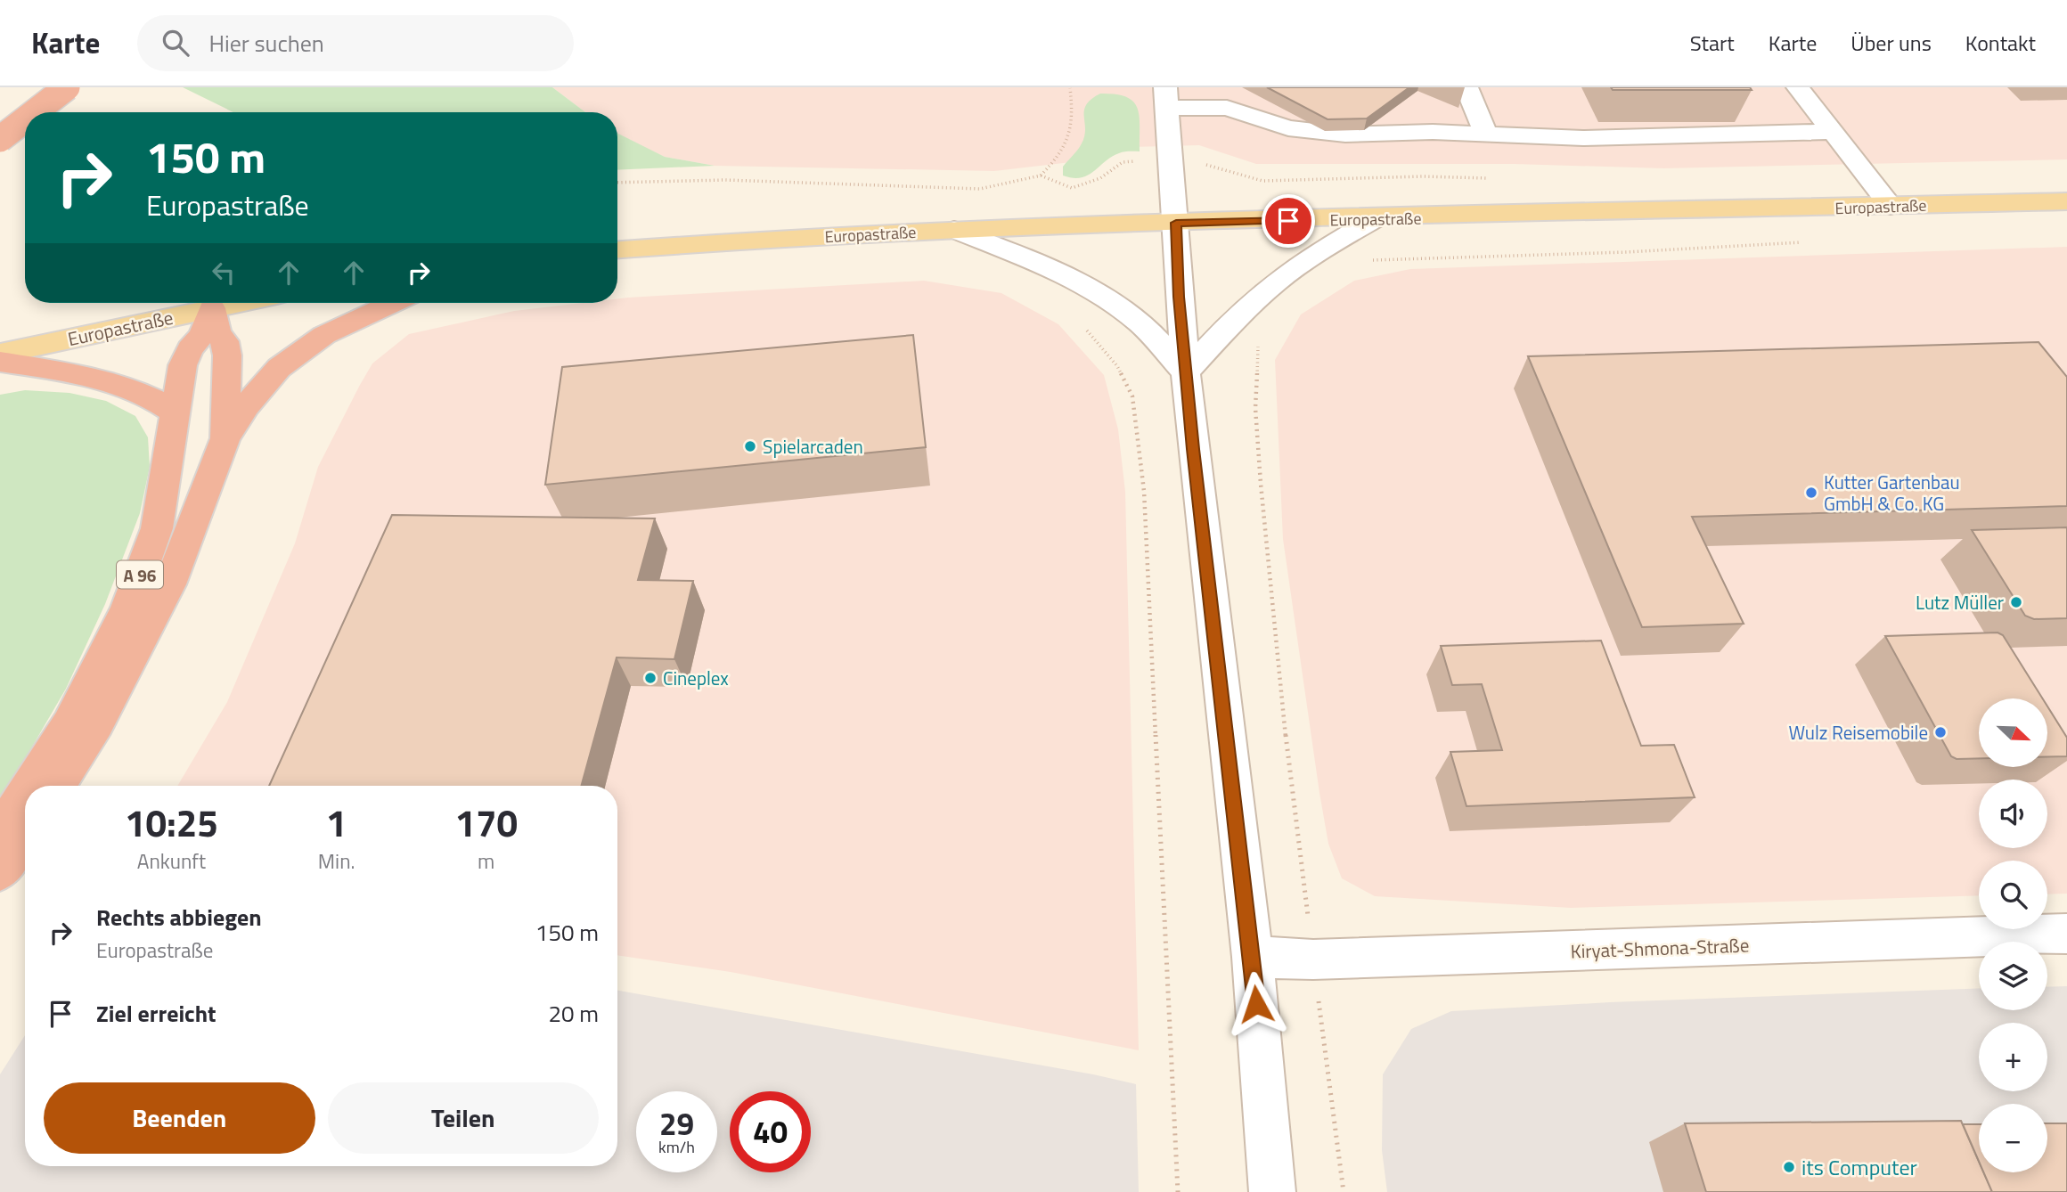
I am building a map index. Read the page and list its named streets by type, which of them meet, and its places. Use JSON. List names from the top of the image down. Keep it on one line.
{"streets":{"highway":["A 96"],"main road":["Europastraße"],"street":["Kiryat-Shmona-Straße"]},"crossings":[["Europastraße","A 96"]],"places":["Spielarcaden","Kutter Gartenbau GmbH & Co. KG","Lutz Müller","Cineplex","Wulz Reisemobile","its Computer"],"north":"bottom right","page":{"header":"Karte","search":"Hier suchen","nav":["Start","Karte","Über uns","Kontakt"],"turn":["150 m","Europastraße"],"map_buttons":["+","−"],"eta":["10:25","Ankunft","1","Min.","170","m"],"list":[{"name":"Rechts abbiegen","note":"Europastraße","value":"150 m"},{"name":"Ziel erreicht","value":"20 m"}],"buttons":["Beenden","Teilen"],"speed":"29 km/h","limit":"40"}}
